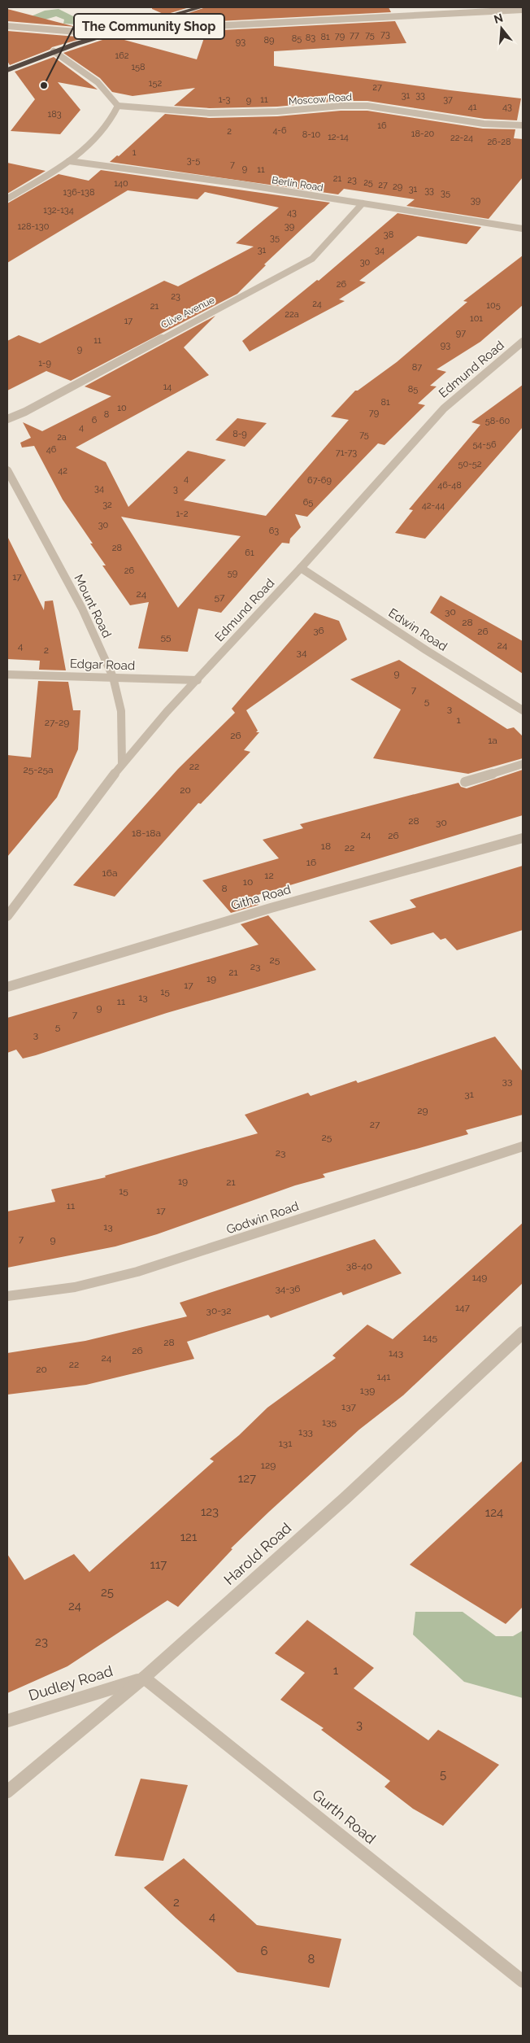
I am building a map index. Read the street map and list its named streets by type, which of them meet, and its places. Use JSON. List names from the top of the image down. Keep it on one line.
{"streets":{"street":["Moscow Road","Berlin Road","Clive Avenue","Edmund Road","Mount Road","Edwin Road","Edgar Road","Githa Road","Godwin Road","Harold Road","Dudley Road","Gurth Road"]},"crossings":[["Berlin Road","Clive Avenue"],["Edmund Road","Mount Road"],["Edmund Road","Edwin Road"],["Edmund Road","Edgar Road"],["Mount Road","Edgar Road"],["Harold Road","Dudley Road"],["Harold Road","Gurth Road"],["Dudley Road","Gurth Road"]],"places":["The Community Shop"],"house_numbers":["73","77","75","79","81","83","85","89","93","162","158","152","27","31","33","1-3","11","37","9","41","43","183","16","4-6","2","18-20","8-10","12-14","22-24","26-28","1","3-5","7","9","11","21","23","25","140","27","29","31","33","136-138","35","39","132-134","43","128-130","39","38","35","31","34","30","26","23","24","105","21","22a","101","17","97","11","93","9","1-9","87","14","85","81","10","79","8","6","58-60","4","8-9","75","2a","54-56","46","71-73","50-52","42","4","67-69","46-48","34","3","65","32","42-44","1-2","30","63","28","61","26","59","17","24","57","30","28","36","26","55","24","4","2","34","9","7","5","3","1","27-29","26","1a","22","25-25a","20","28","30","18-18a","24","26","18","22","16","16a","12","10","8","25","23","21","19","17","15","13","11","9","7","5","3","33","31","29","27","25","23","19","21","15","11","17","13","7","9","38-40","149","34-36","147","30-32","145","28","26","143","24","22","20","141","139","137","135","133","131","129","127","123","124","121","117","25","24","23","1","3","5","2","4","6","8"],"north":"top"}
